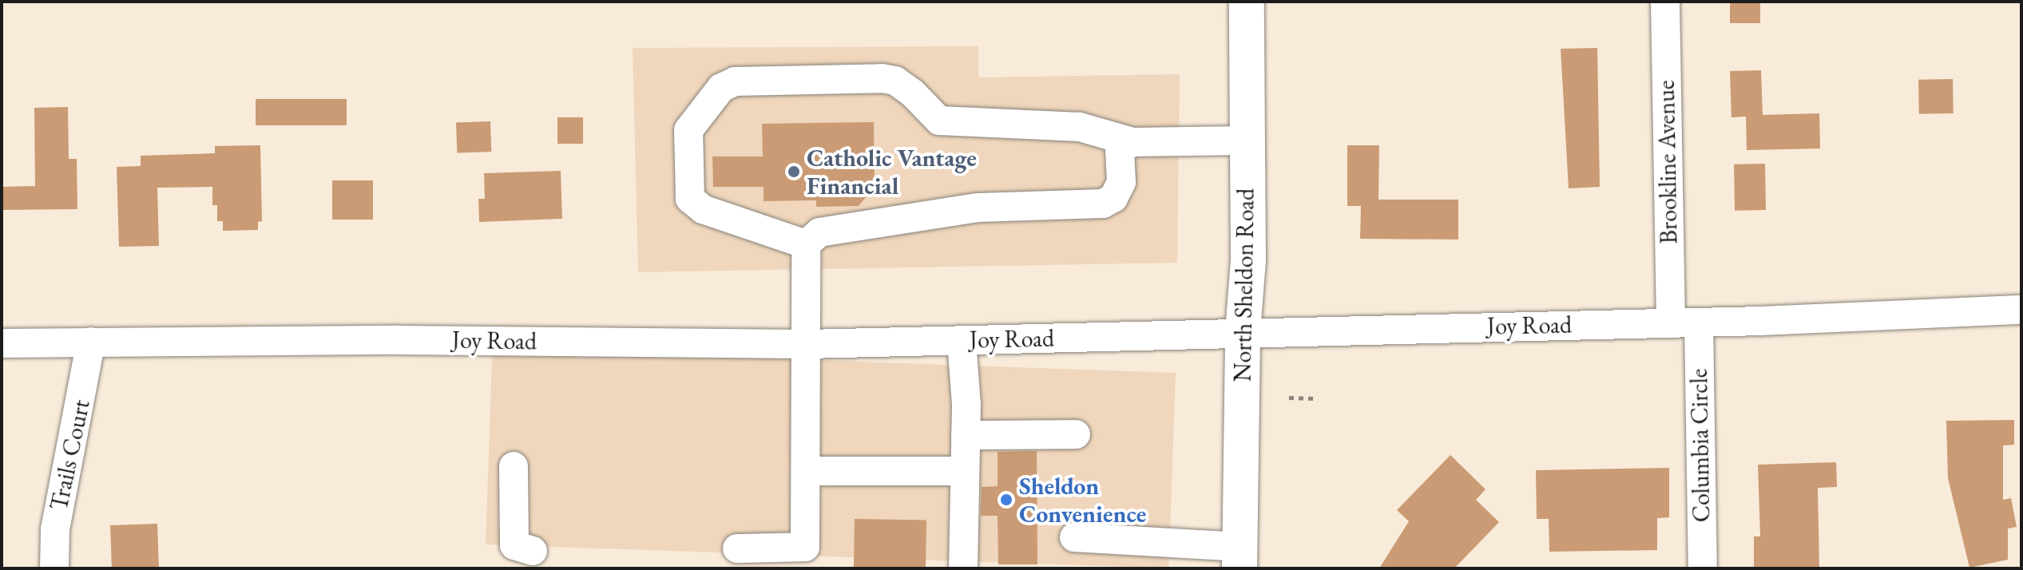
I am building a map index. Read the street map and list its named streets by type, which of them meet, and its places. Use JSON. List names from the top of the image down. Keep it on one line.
{"streets":{"main road":["North Sheldon Road"],"street":["Brookline Avenue","Joy Road","Columbia Circle","Trails Court"]},"crossings":[["Brookline Avenue","Joy Road"],["Brookline Avenue","Columbia Circle"],["North Sheldon Road","Joy Road"],["Joy Road","Columbia Circle"],["Joy Road","Trails Court"]],"places":["Catholic Vantage Financial","Sheldon Convenience"]}
